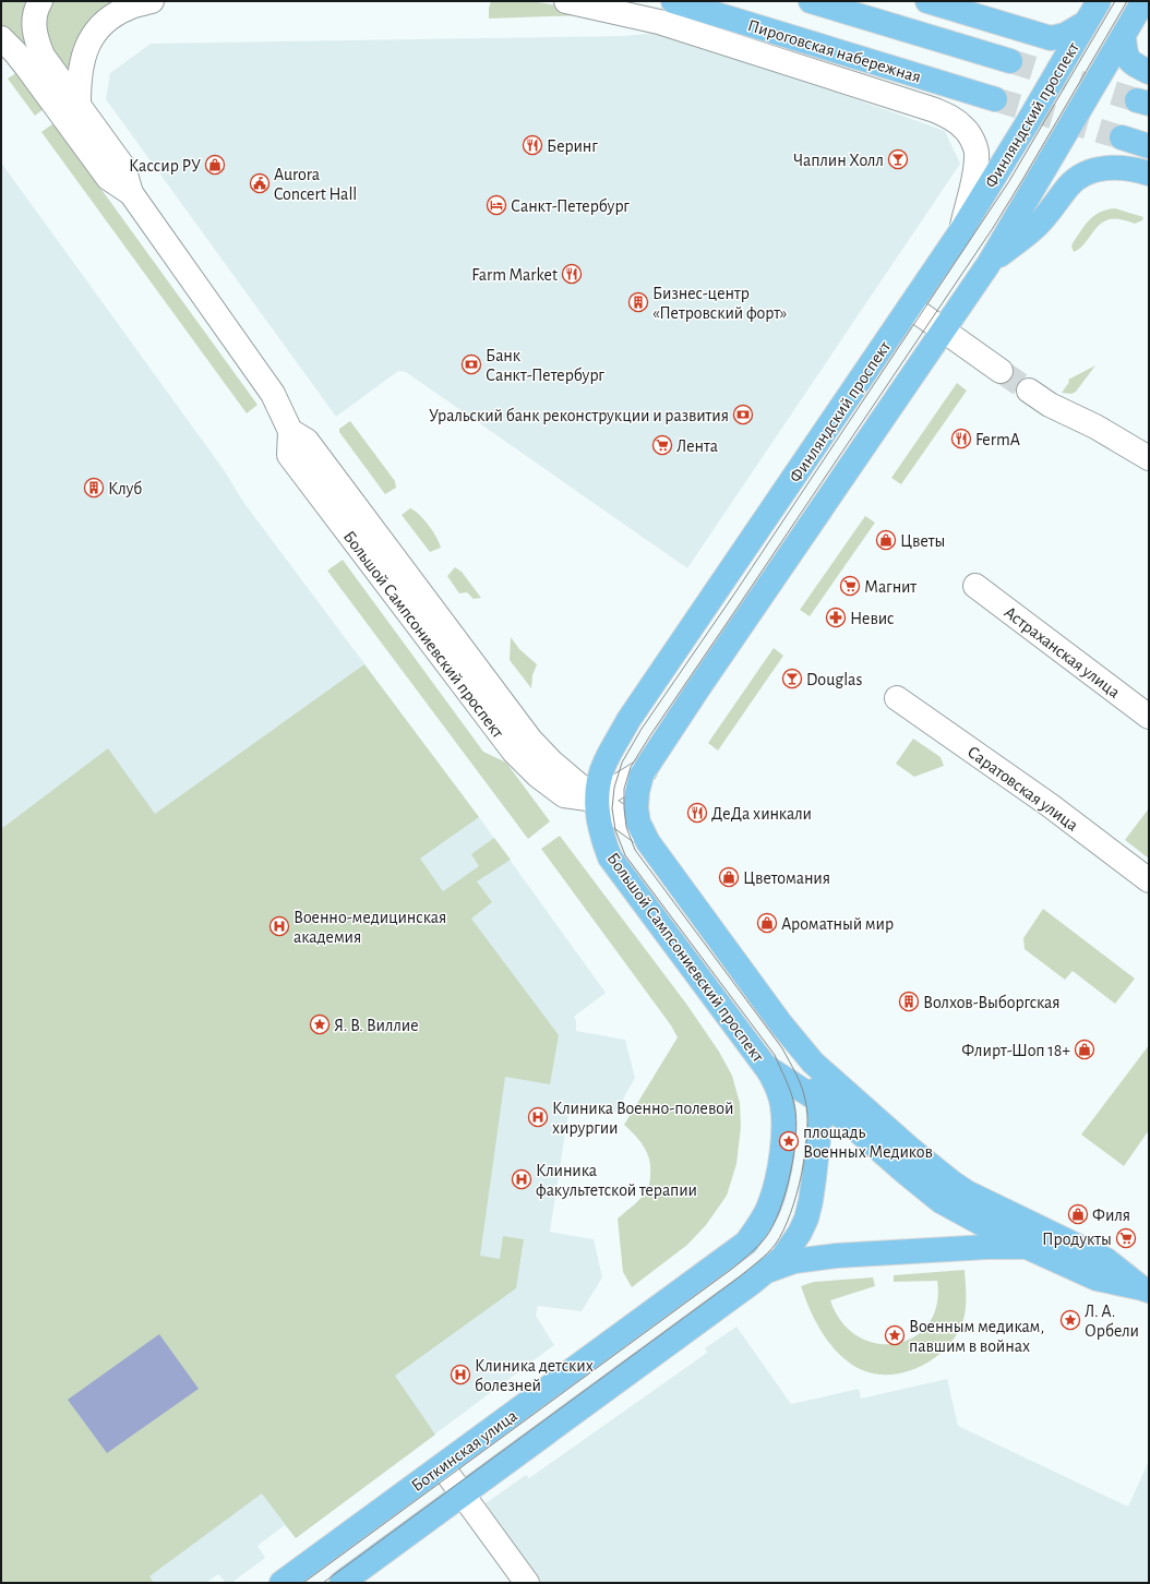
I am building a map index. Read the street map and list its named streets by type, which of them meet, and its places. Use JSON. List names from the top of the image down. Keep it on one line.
{"streets":{"main road":["Пироговская набережная","Финляндский проспект","Большой Сампсониевский проспект","Боткинская улица"],"street":["Астраханская улица","Саратовская улица"]},"crossings":[["Финляндский проспект","Большой Сампсониевский проспект"]],"places":{"restaurant":["Беринг","Farm Market","FermA","ДеДа хинкали"],"bar":["Чаплин Холл","Douglas"],"shop":["Кассир РУ","Цветы","Цветомания","Ароматный мир","Флирт-Шоп 18+","Филя"],"public building":["Aurora Concert Hall"],"hotel":["Санкт-Петербург"],"building":["Бизнес-центр «Петровский форт»","Клуб","Волхов-Выборгская"],"bank":["Банк Санкт-Петербург","Уральский банк реконструкции и развития"],"supermarket":["Лента","Магнит","Продукты"],"pharmacy":["Невис"],"hospital":["Военно-медицинская академия","Клиника Военно-полевой хирургии","Клиника факультетской терапии","Клиника детских болезней"],"place":["Я. В. Виллие","площадь Военных Медиков","Л. А. Орбели","Военным медикам, павшим в войнах"]}}
